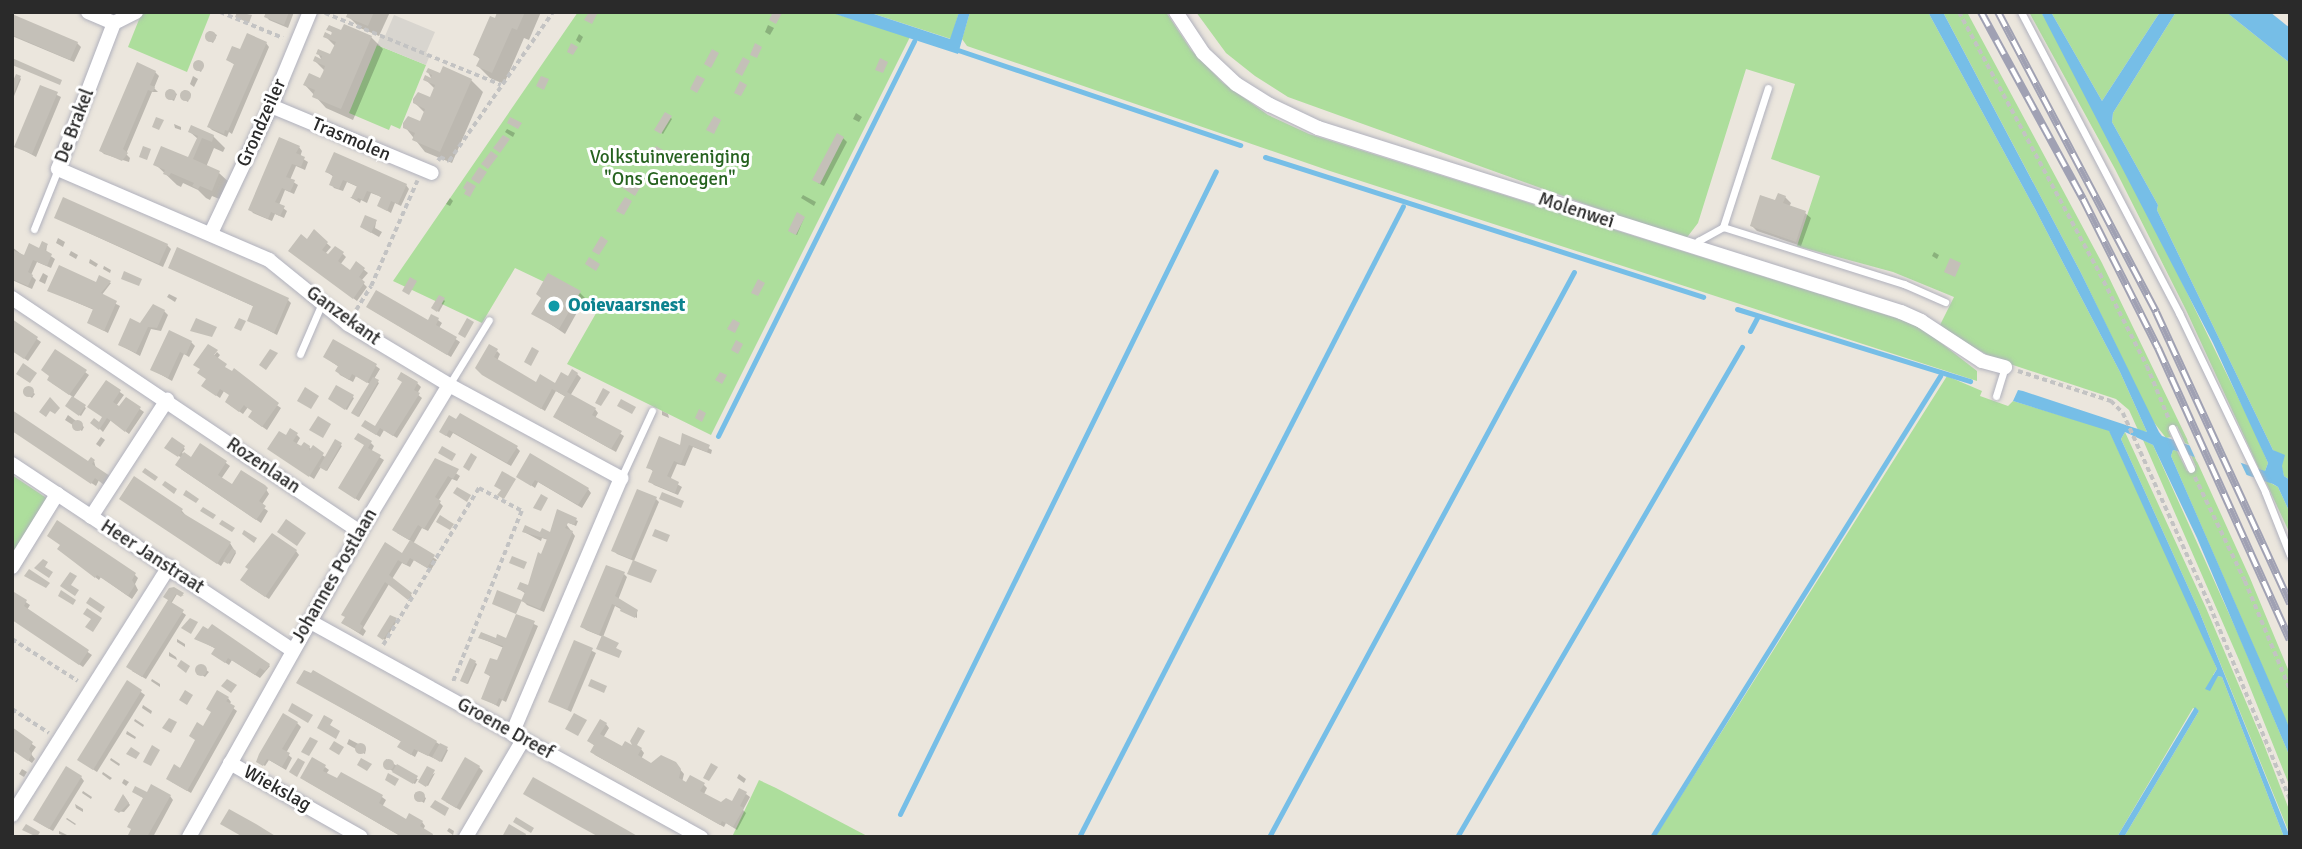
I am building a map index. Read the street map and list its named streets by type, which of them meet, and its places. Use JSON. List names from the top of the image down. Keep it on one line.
{"streets":{"street":["Grondzeiler","De Brakel","Trasmolen","Molenwei","Ganzekant","Rozenlaan","Heer Janstraat","Johannes Postlaan","Groene Dreef","Wiekslag"]},"crossings":[["Grondzeiler","Trasmolen"],["Grondzeiler","Ganzekant"],["De Brakel","Ganzekant"],["Ganzekant","Johannes Postlaan"],["Rozenlaan","Johannes Postlaan"],["Heer Janstraat","Johannes Postlaan"],["Johannes Postlaan","Groene Dreef"],["Johannes Postlaan","Wiekslag"]],"parks":["Volkstuinvereniging \"Ons Genoegen\""],"places":["Ooievaarsnest"]}
